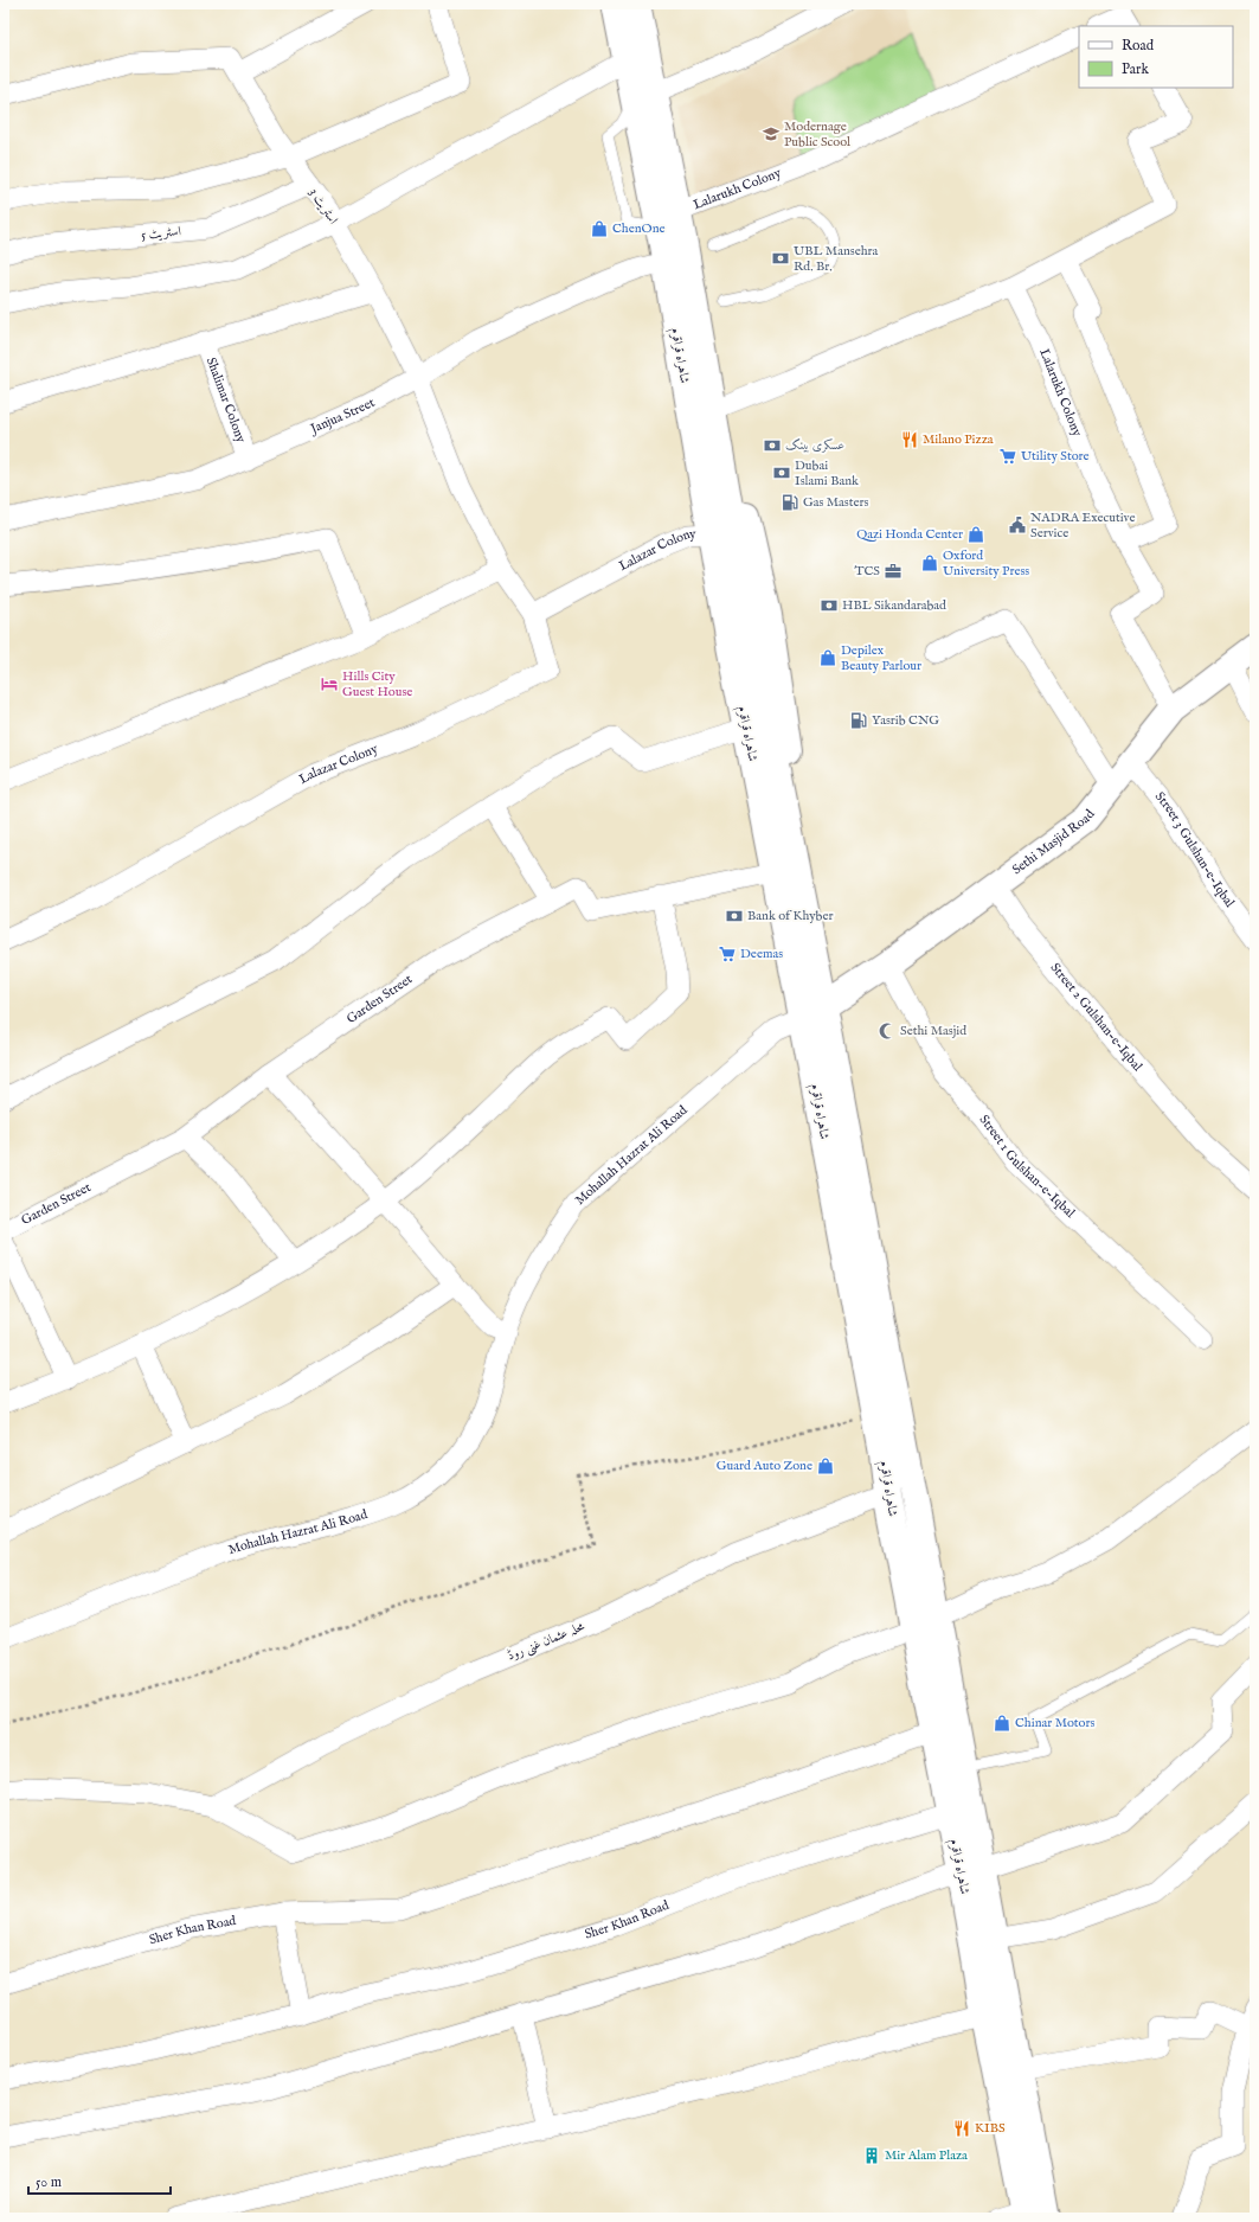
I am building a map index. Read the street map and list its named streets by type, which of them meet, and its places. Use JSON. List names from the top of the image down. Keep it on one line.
{"streets":{"main road":["شاہراہ قراقرم","Sethi Masjid Road"],"street":["Lalarukh Colony","اسٹریٹ 3","اسٹریٹ 5","Shalimar Colony","Janjua Street","Lalazar Colony","Street 3 Gulshan-e-Iqbal","Garden Street","Street 2 Gulshan-e-Iqbal","Mohallah Hazrat Ali Road","Street 1 Gulshan-e-Iqbal","محلہ عثمان غنی روڈ","Sher Khan Road"]},"crossings":[["Lalarukh Colony","شاہراہ قراقرم"],["Lalarukh Colony","Sethi Masjid Road"],["اسٹریٹ 3","اسٹریٹ 5"],["اسٹریٹ 3","Janjua Street"],["اسٹریٹ 3","Lalazar Colony"],["شاہراہ قراقرم","Janjua Street"],["شاہراہ قراقرم","Lalazar Colony"],["شاہراہ قراقرم","Sethi Masjid Road"],["شاہراہ قراقرم","Garden Street"],["شاہراہ قراقرم","Mohallah Hazrat Ali Road"],["شاہراہ قراقرم","محلہ عثمان غنی روڈ"],["شاہراہ قراقرم","Sher Khan Road"],["Shalimar Colony","Janjua Street"],["Sethi Masjid Road","Street 3 Gulshan-e-Iqbal"],["Sethi Masjid Road","Street 2 Gulshan-e-Iqbal"],["Sethi Masjid Road","Mohallah Hazrat Ali Road"],["Sethi Masjid Road","Street 1 Gulshan-e-Iqbal"]],"places":{"school or university":["Modernage Public Scool"],"shop":["ChenOne","Qazi Honda Center","Oxford University Press","Depilex Beauty Parlour","Guard Auto Zone","Chinar Motors"],"bank":["UBL Mansehra Rd. Br.","عسکری بینک","Dubai Islami Bank","HBL Sikandarabad","Bank of Khyber"],"restaurant":["Milano Pizza","KIBS"],"supermarket":["Utility Store","Deemas"],"fuel station":["Gas Masters","Yasrib CNG"],"public building":["NADRA Executive Service"],"office":["TCS"],"hotel":["Hills City Guest House"],"mosque":["Sethi Masjid"],"building":["Mir Alam Plaza"]},"legend":["Road","Park"],"scale_bar":"50 m"}
